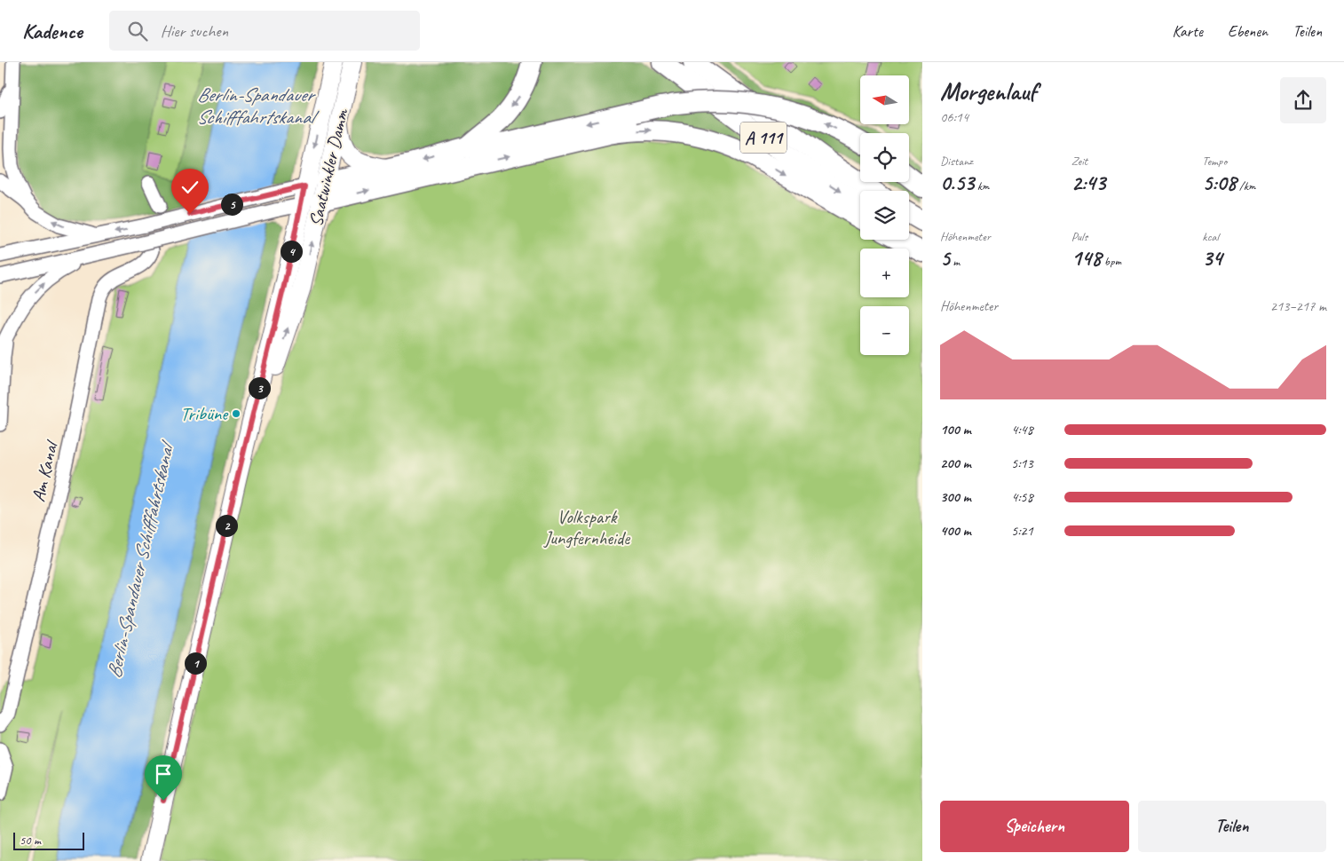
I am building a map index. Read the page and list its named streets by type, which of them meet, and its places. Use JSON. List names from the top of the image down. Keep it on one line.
{"streets":{"highway":["A 111"],"main road":["Saatwinkler Damm"],"street":["Am Kanal"]},"water":["Berlin-Spandauer Schifffahrtskanal"],"parks":["Volkspark Jungfernheide"],"places":["Tribüne"],"scale_bar":"50 m","north":"left","page":{"header":"Kadence","search":"Hier suchen","nav":["Karte","Ebenen","Teilen"],"heading":["Morgenlauf","06:14"],"map_buttons":["+","−"],"stats":[["Distanz","0.53 km"],["Zeit","2:43"],["Tempo","5:08 /km"],["Höhenmeter","5 m"],["Puls","148 bpm"],["kcal","34"]],"pins":["5","4","3","2","1"],"chart":["Höhenmeter","213–217 m"],"list":[{"name":"100 m","note":"4:48"},{"name":"200 m","note":"5:13"},{"name":"300 m","note":"4:58"},{"name":"400 m","note":"5:21"}],"buttons":["Speichern","Teilen"],"scale":"50 m"}}
